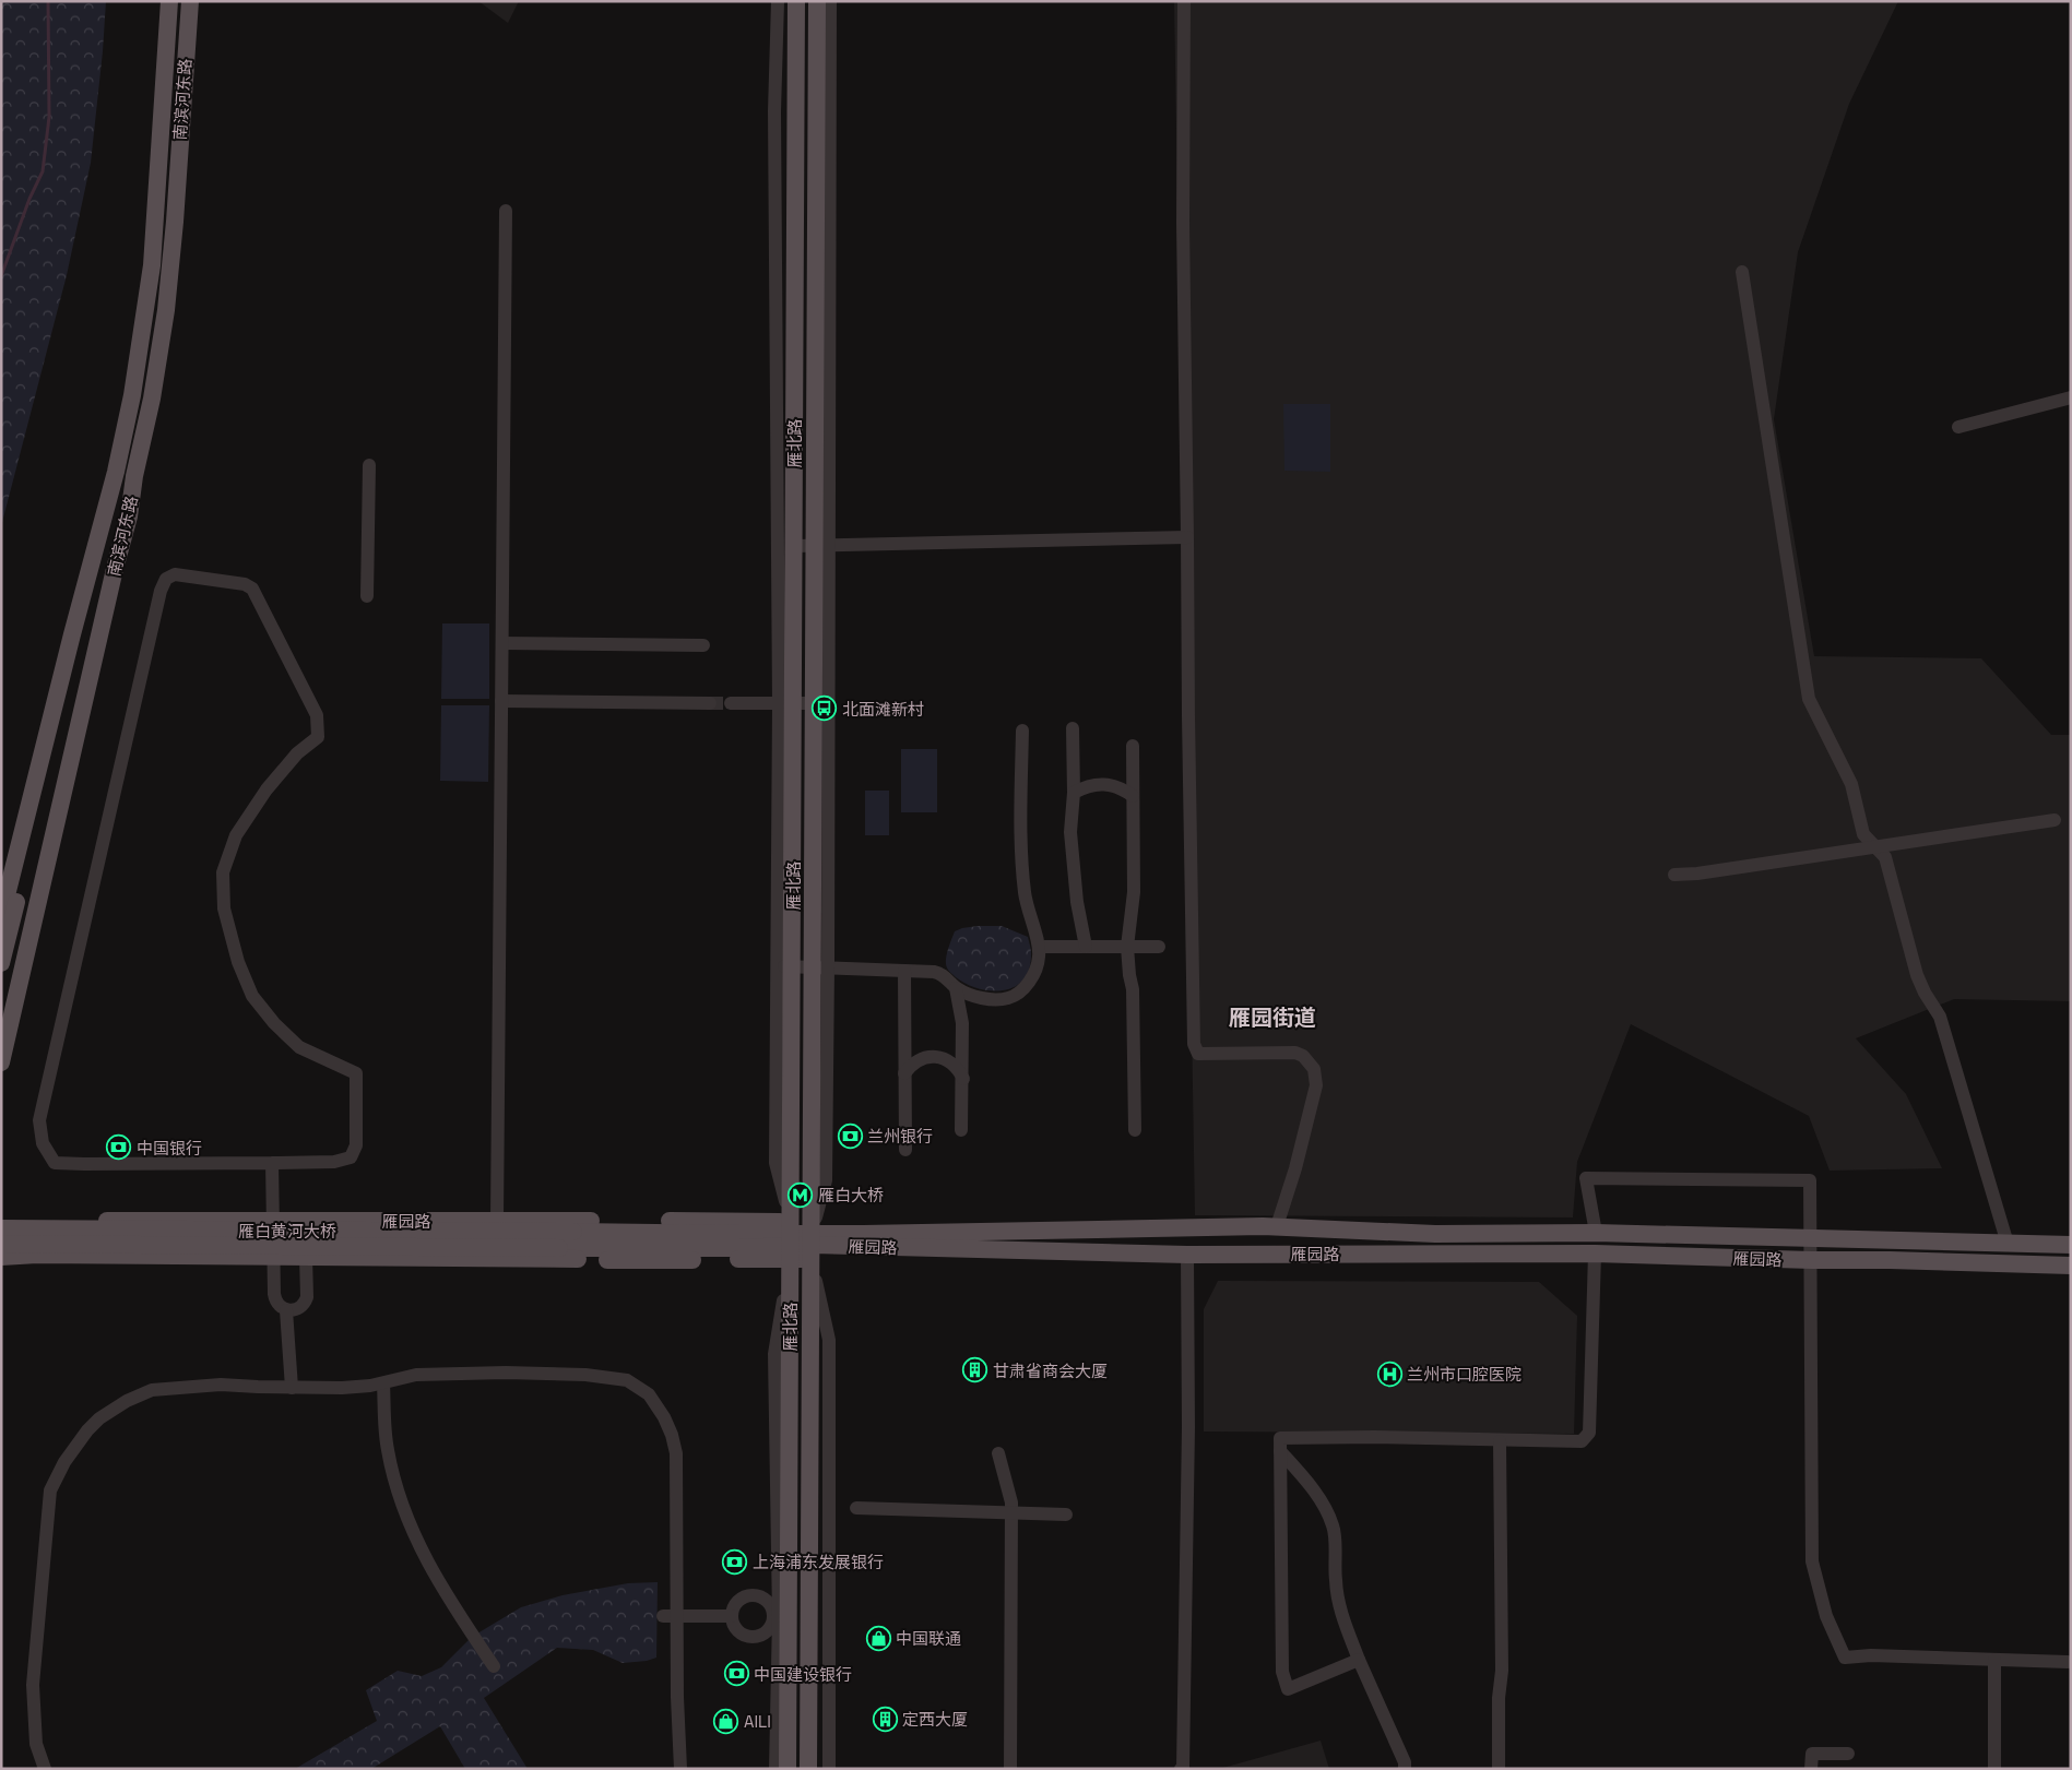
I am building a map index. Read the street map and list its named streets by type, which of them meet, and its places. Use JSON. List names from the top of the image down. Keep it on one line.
{"streets":{"main road":["南滨河东路","雁北路","雁园路","雁白黄河大桥"]},"crossings":[["雁北路","雁园路"],["雁园路","雁白黄河大桥"]],"districts":["雁园街道"],"places":{"bus stop":["北面滩新村"],"bank":["兰州银行","中国银行","上海浦东发展银行","中国建设银行"],"metro station":["雁白大桥"],"building":["甘肃省商会大厦","定西大厦"],"hospital":["兰州市口腔医院"],"shop":["中国联通","AILI"]}}
